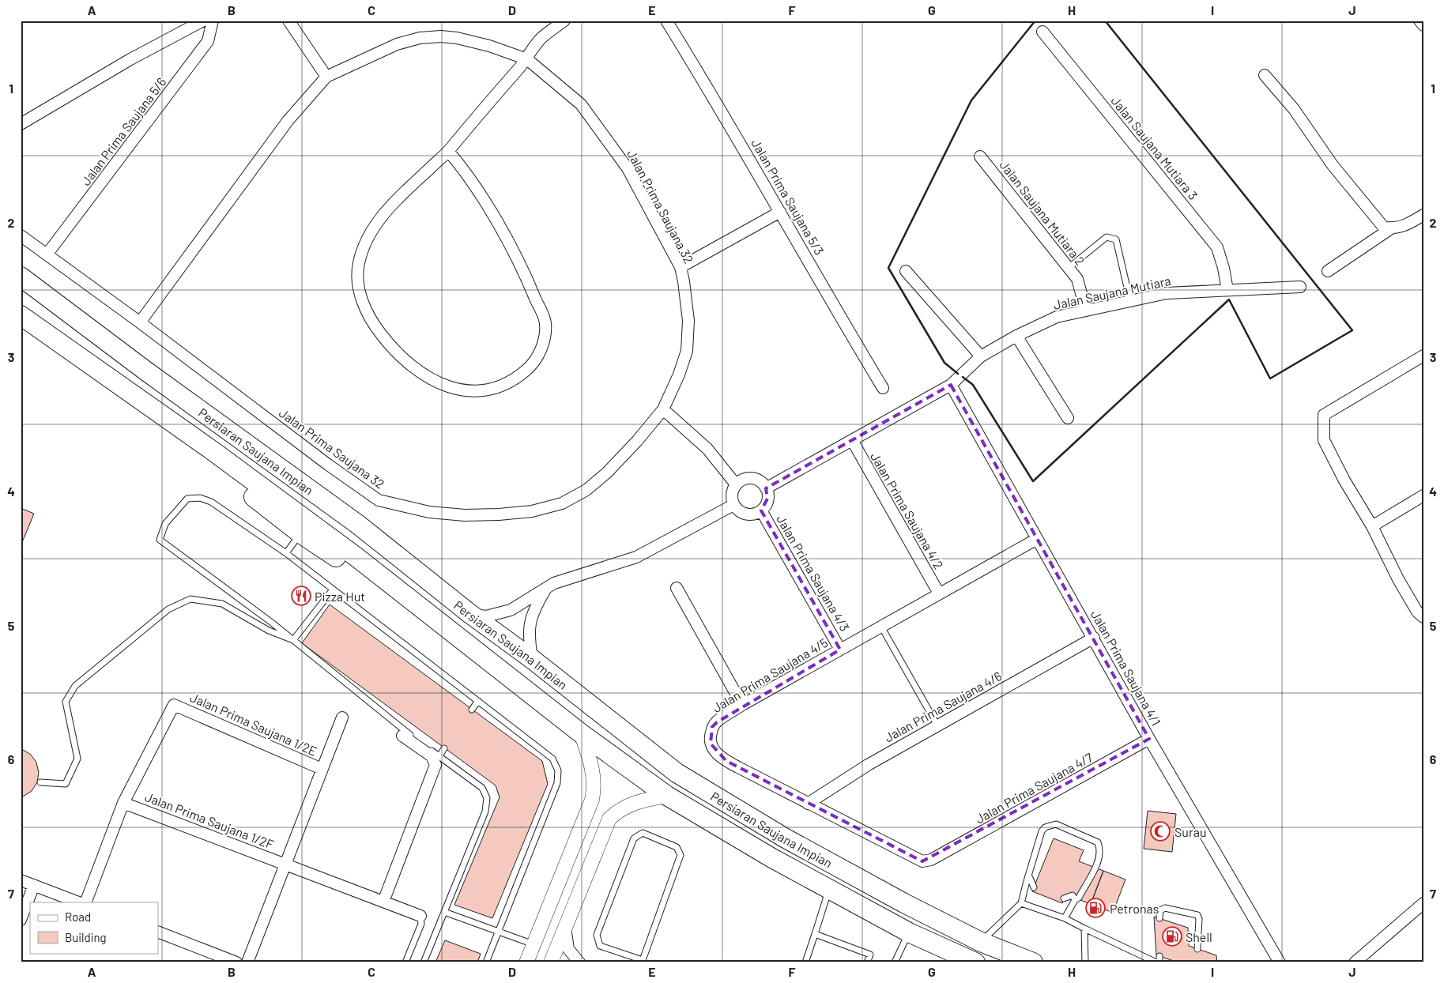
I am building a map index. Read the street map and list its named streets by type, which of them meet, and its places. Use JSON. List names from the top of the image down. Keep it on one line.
{"streets":{"highway":["Persiaran Saujana Impian"],"street":["Jalan Prima Saujana 5/6","Jalan Saujana Mutiara 3","Jalan Prima Saujana 5/3","Jalan Prima Saujana 32","Jalan Saujana Mutiara 2","Jalan Saujana Mutiara","Jalan Prima Saujana 4/2","Jalan Prima Saujana 4/3","Jalan Prima Saujana 4/1","Jalan Prima Saujana 4/5","Jalan Prima Saujana 4/6","Jalan Prima Saujana 1/2E","Jalan Prima Saujana 4/7","Jalan Prima Saujana 1/2F"]},"crossings":[["Jalan Prima Saujana 5/6","Jalan Prima Saujana 32"],["Jalan Saujana Mutiara 3","Jalan Saujana Mutiara"],["Jalan Saujana Mutiara 2","Jalan Saujana Mutiara"],["Jalan Saujana Mutiara","Jalan Prima Saujana 4/2"],["Jalan Saujana Mutiara","Jalan Prima Saujana 4/3"],["Jalan Saujana Mutiara","Jalan Prima Saujana 4/1"],["Jalan Prima Saujana 4/2","Jalan Prima Saujana 4/5"],["Jalan Prima Saujana 4/3","Jalan Prima Saujana 4/5"],["Jalan Prima Saujana 4/1","Jalan Prima Saujana 4/5"],["Jalan Prima Saujana 4/1","Jalan Prima Saujana 4/6"],["Jalan Prima Saujana 4/1","Jalan Prima Saujana 4/7"],["Jalan Prima Saujana 4/5","Jalan Prima Saujana 4/6"],["Jalan Prima Saujana 4/5","Jalan Prima Saujana 4/7"],["Jalan Prima Saujana 1/2E","Jalan Prima Saujana 1/2F"]],"places":{"restaurant":["Pizza Hut"],"mosque":["Surau"],"fuel station":["Petronas","Shell"]},"legend":["Road","Building"],"grid":{"columns":["A","B","C","D","E","F","G","H","I","J"],"rows":["1","2","3","4","5","6","7"]}}
